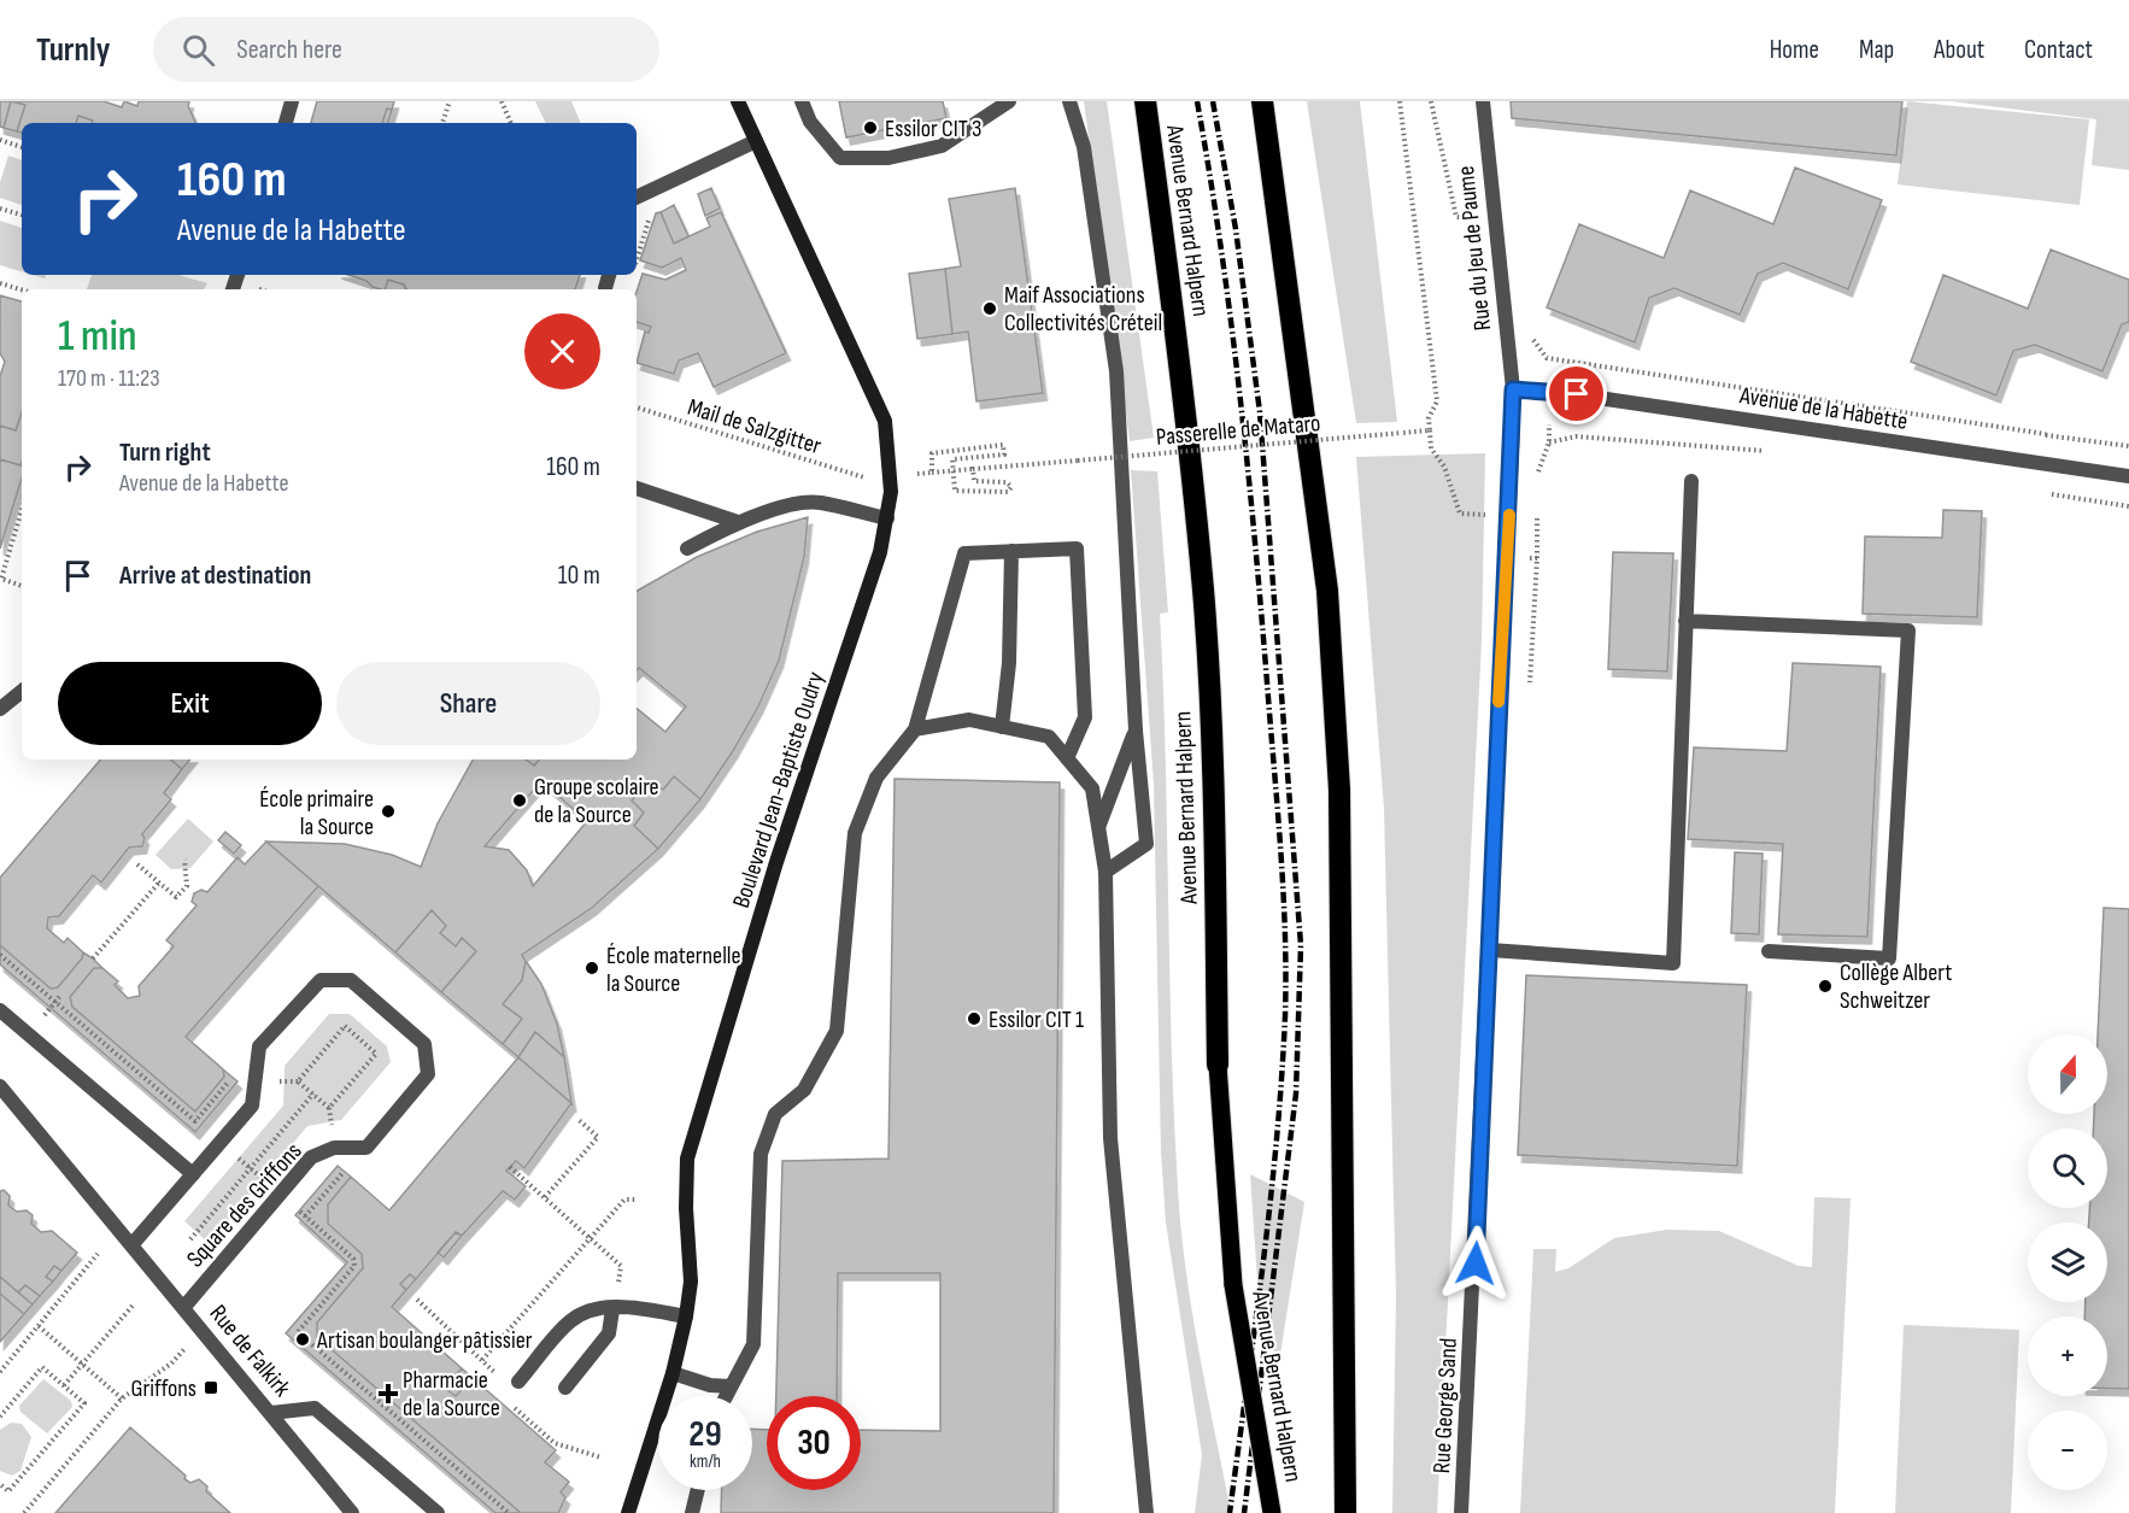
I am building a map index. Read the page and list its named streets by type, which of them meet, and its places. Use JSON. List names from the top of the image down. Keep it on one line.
{"streets":{"highway":["Avenue Bernard Halpern"],"street":["Rue du Jeu de Paume","Avenue de la Habette","Boulevard Jean-Baptiste Oudry","Square des Griffons","Rue de Falkirk","Rue George Sand"],"path":["Mail de Salzgitter","Passerelle de Mataro"]},"crossings":[["Rue du Jeu de Paume","Avenue de la Habette"],["Rue du Jeu de Paume","Rue George Sand"],["Avenue de la Habette","Rue George Sand"],["Square des Griffons","Rue de Falkirk"]],"places":{"other":["Essilor CIT 3","Maif Associations Collectivités Créteil","Groupe scolaire de la Source","École primaire la Source","École maternelle la Source","Collège Albert Schweitzer","Essilor CIT 1","Artisan boulanger pâtissier"],"transit":["Griffons"],"health":["Pharmacie de la Source"]},"north":"top","page":{"header":"Turnly","search":"Search here","nav":["Home","Map","About","Contact"],"turn":["160 m","Avenue de la Habette"],"heading":["1 min","170 m · 11:23"],"list":[{"name":"Turn right","note":"Avenue de la Habette","value":"160 m"},{"name":"Arrive at destination","value":"10 m"}],"buttons":["Exit","Share"],"map_buttons":["+","−"],"speed":"29 km/h","limit":"30"}}
